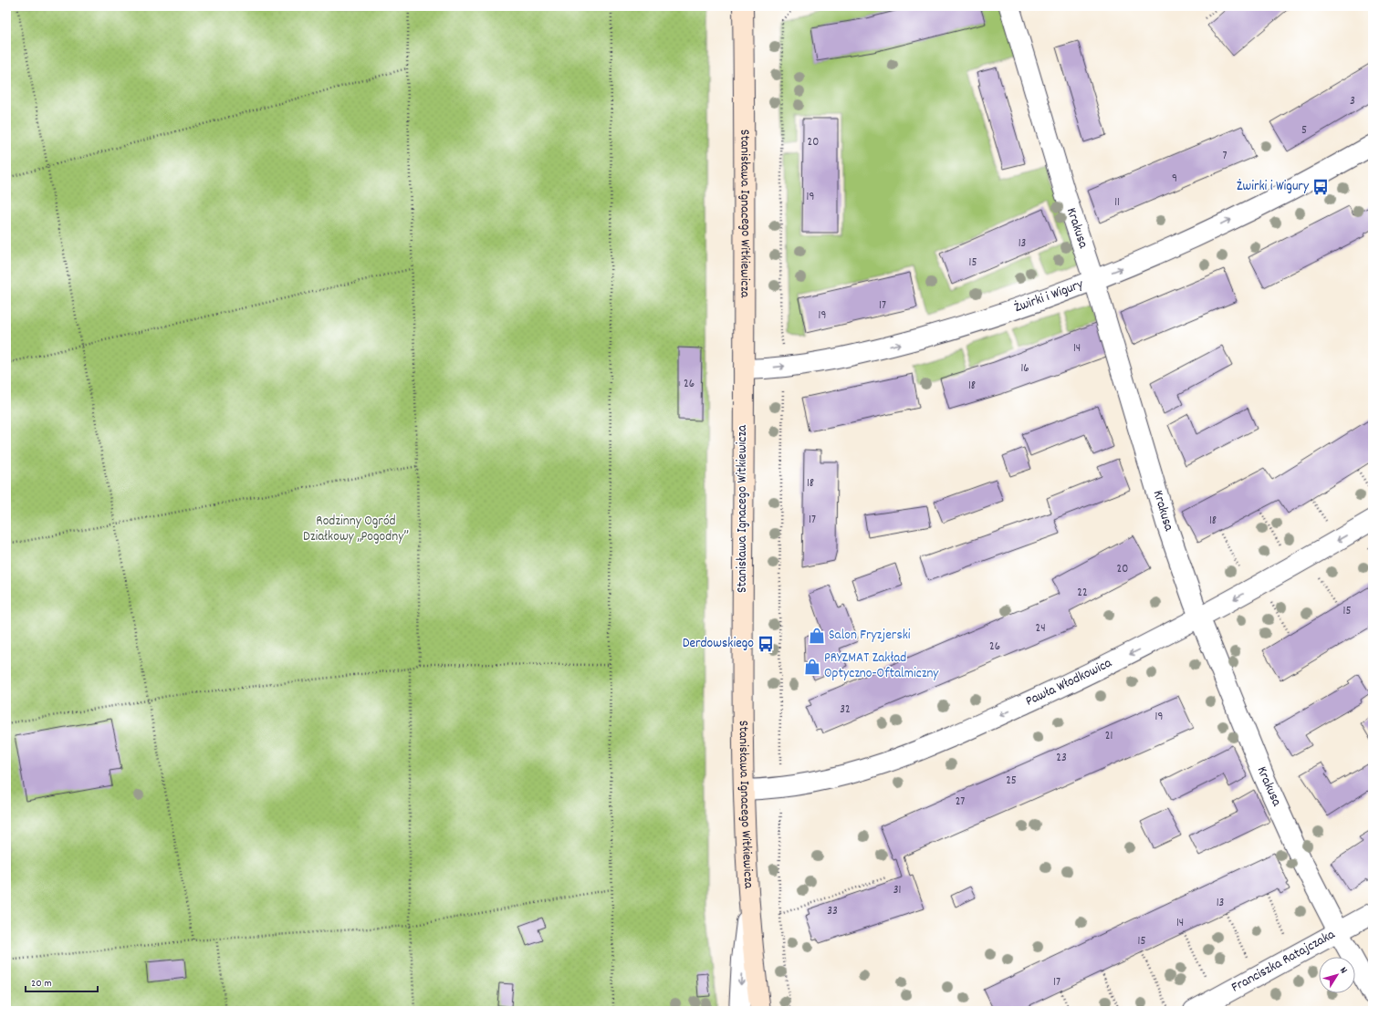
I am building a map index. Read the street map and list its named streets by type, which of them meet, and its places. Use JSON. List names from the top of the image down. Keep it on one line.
{"streets":{"street":["Stanisława Ignacego Witkiewicza","Krakusa","Żwirki i Wigury","Pawła Włodkowica","Franciszka Ratajczaka"]},"crossings":[["Stanisława Ignacego Witkiewicza","Żwirki i Wigury"],["Stanisława Ignacego Witkiewicza","Pawła Włodkowica"],["Krakusa","Żwirki i Wigury"],["Krakusa","Pawła Włodkowica"],["Krakusa","Franciszka Ratajczaka"]],"one_way":["Żwirki i Wigury","Pawła Włodkowica"],"parks":["Rodzinny Ogród Działkowy „Pogodny”"],"places":{"bus stop":["Żwirki i Wigury","Derdowskiego"],"shop":["Salon Fryzjerski","PRYZMAT Zakład Optyczno-Oftalmiczny"]},"house_numbers":["3","5","20","7","9","19","11","13","15","17","19","14","16","26","18","18","17","18","20","22","15","24","26","32","19","21","23","25","27","31","13","33","14","15","17"],"scale_bar":"20 m","north":"top right"}
